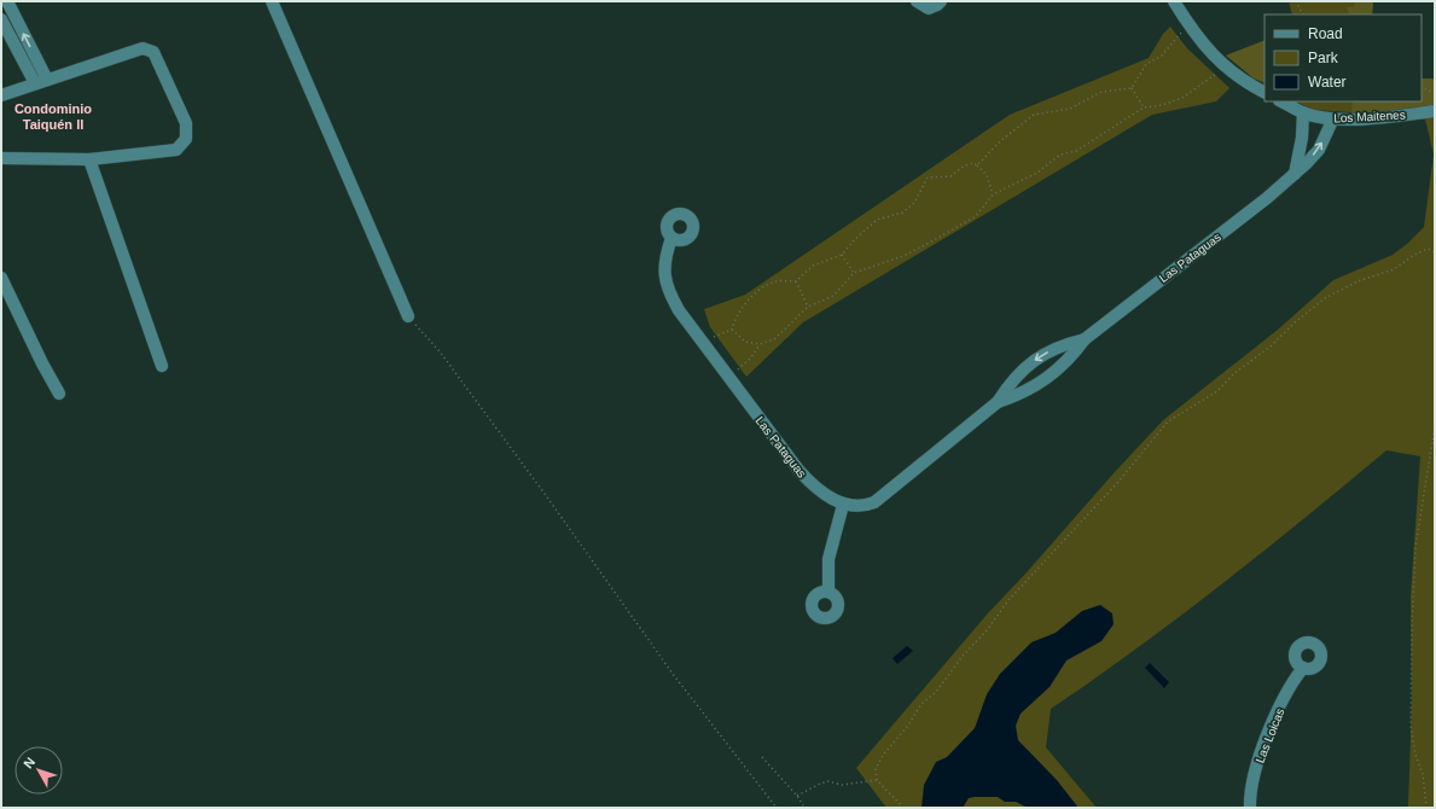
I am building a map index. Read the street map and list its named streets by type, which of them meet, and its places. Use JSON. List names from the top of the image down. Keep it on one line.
{"streets":{"street":["Los Maitenes","Las Pataguas","Las Loicas"]},"crossings":[["Los Maitenes","Las Pataguas"]],"districts":["Condominio Taiquén II"],"legend":["Road","Park","Water"],"north":"top left"}
